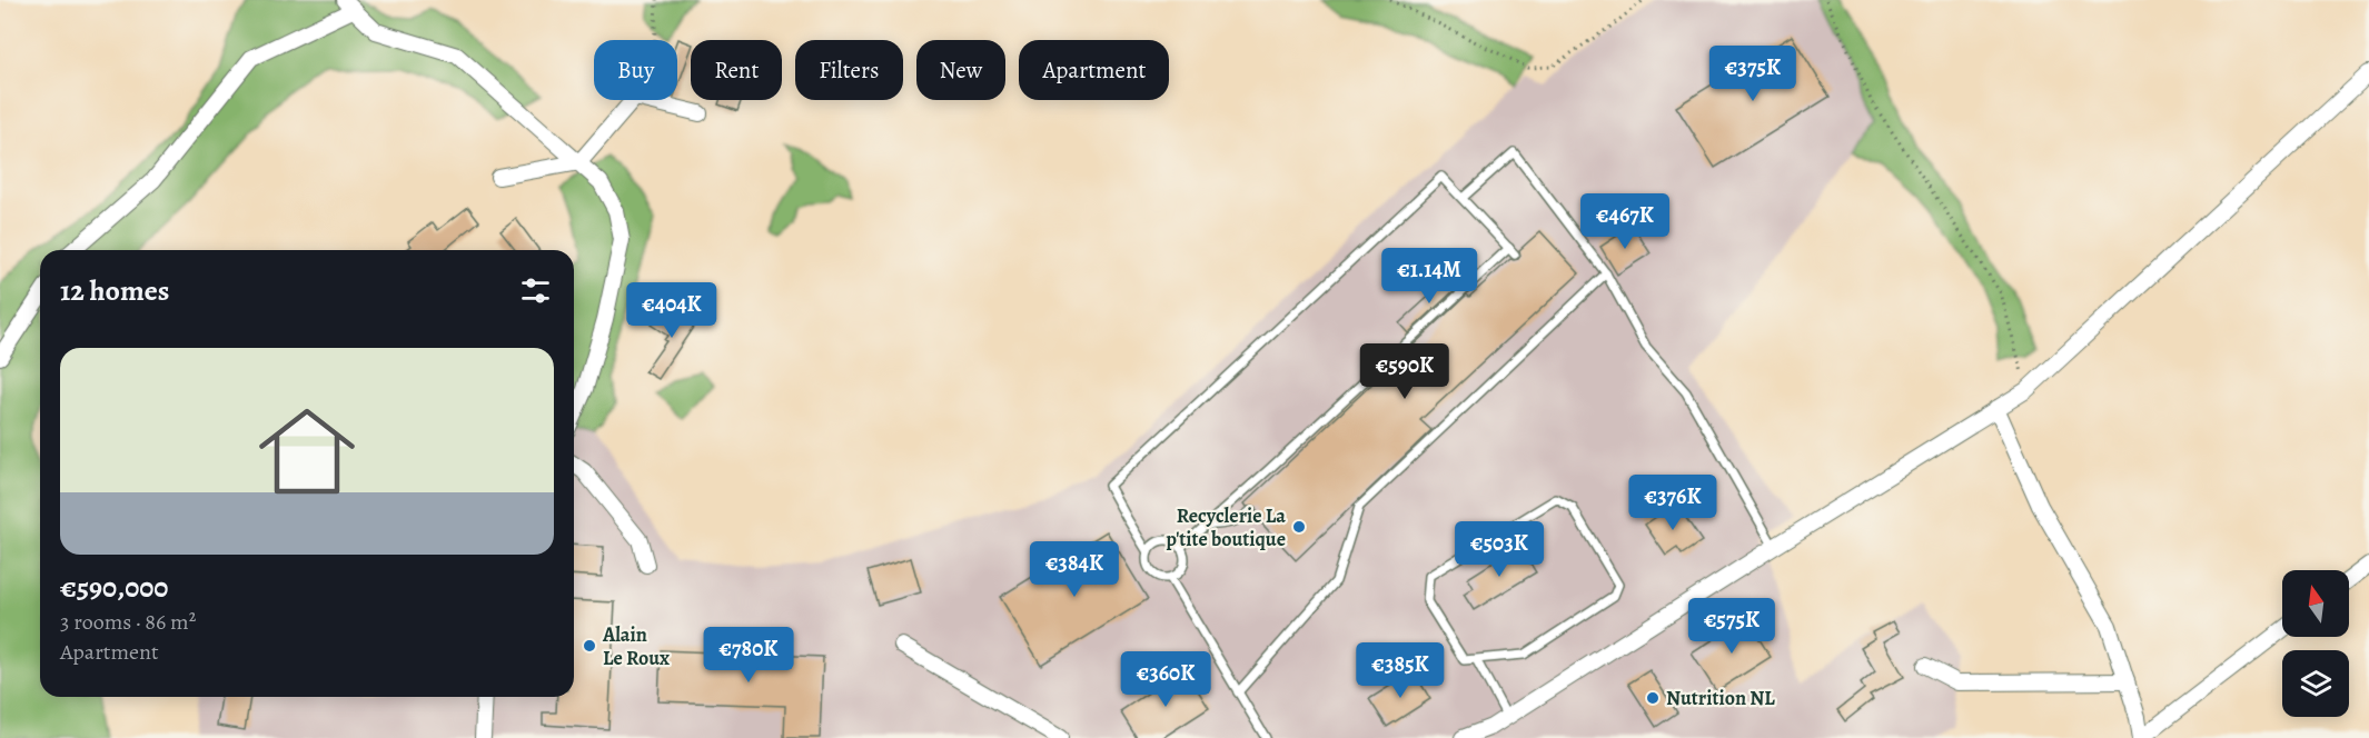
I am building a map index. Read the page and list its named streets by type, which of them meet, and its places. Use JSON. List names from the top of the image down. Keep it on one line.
{"places":["Recyclerie La p'tite boutique","Alain Le Roux","Nutrition NL"],"north":"top","page":{"chip":["Buy","Rent","Filters","New","Apartment"],"price":["€375K","€467K","€1.14M","€404K","€590K","€376K","€503K","€384K","€575K","€780K","€385K","€360K"],"heading":"12 homes","list":[{"name":"€590,000","note":"3 rooms · 86 m² · Apartment"}]}}
